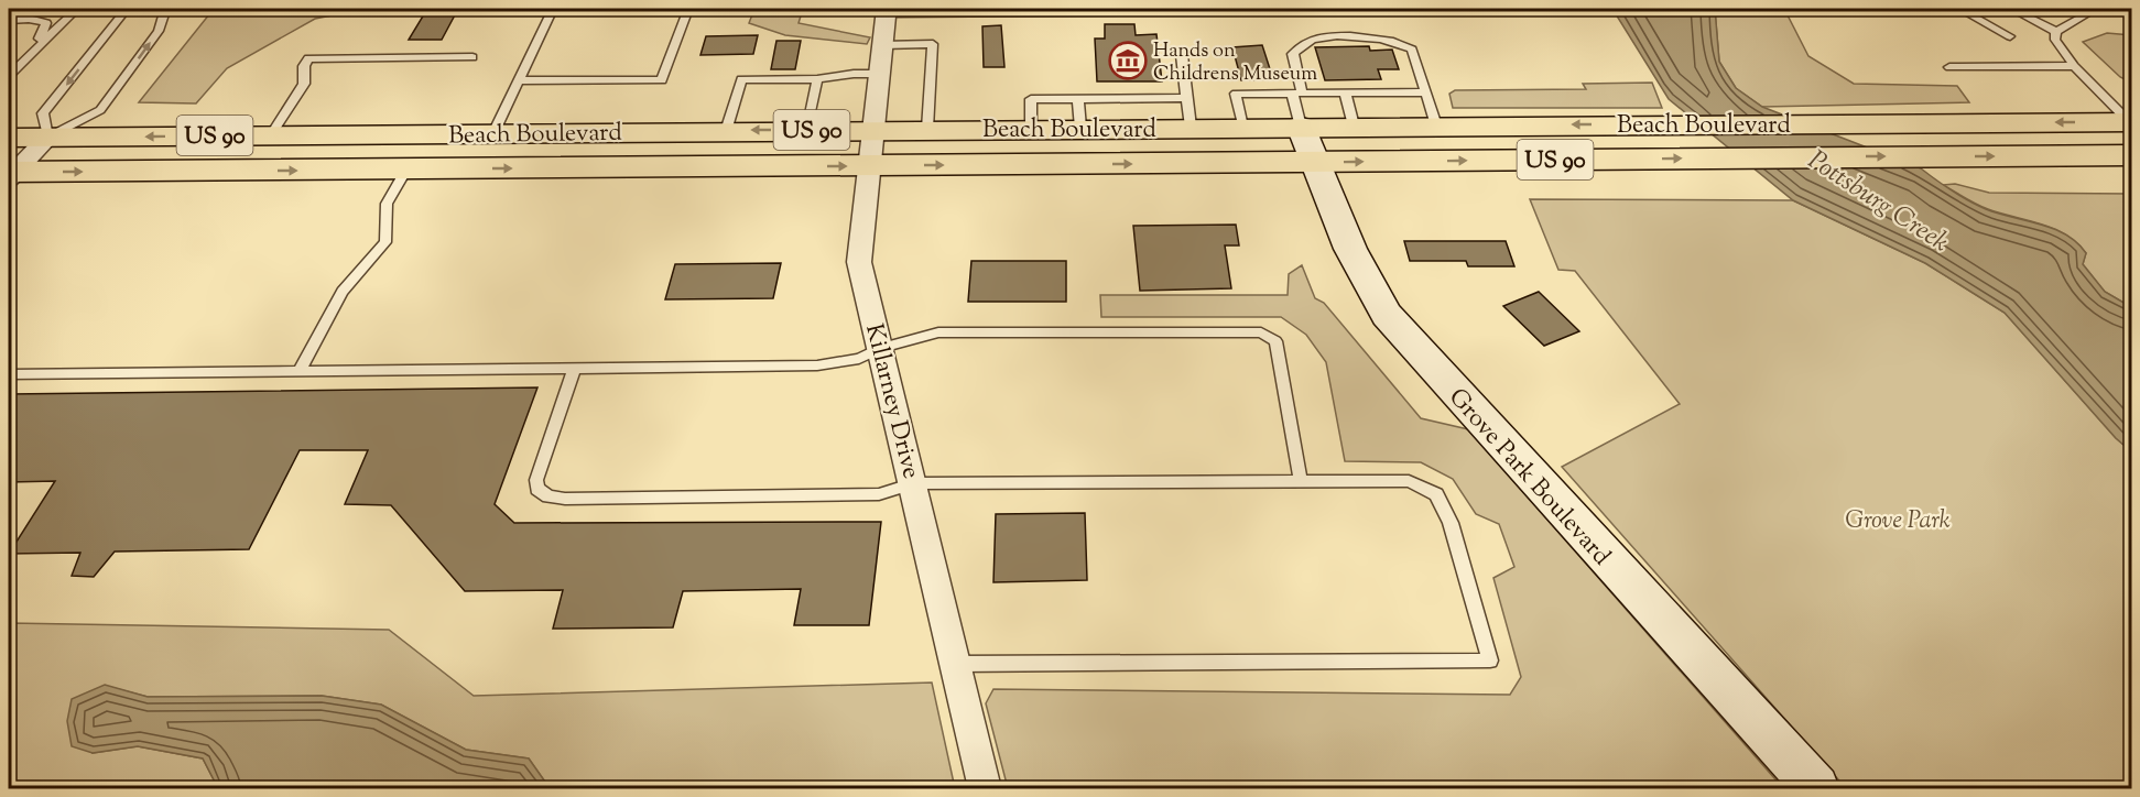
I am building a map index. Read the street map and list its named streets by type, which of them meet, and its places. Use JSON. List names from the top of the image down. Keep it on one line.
{"streets":{"highway":["Beach Boulevard","US 90"],"street":["Killarney Drive","Grove Park Boulevard"]},"crossings":[["Beach Boulevard","Killarney Drive"],["Beach Boulevard","Grove Park Boulevard"],["US 90","Killarney Drive"],["US 90","Grove Park Boulevard"]],"water":["Pottsburg Creek"],"parks":["Grove Park"],"places":{"museum":["Hands on Childrens Museum"]}}
